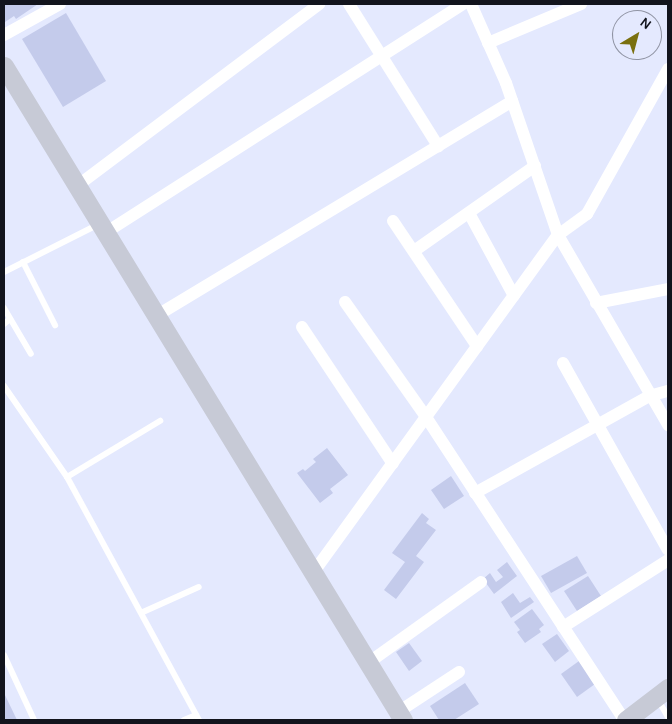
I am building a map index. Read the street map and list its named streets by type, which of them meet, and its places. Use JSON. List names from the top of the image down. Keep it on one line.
{"north":"top right"}
